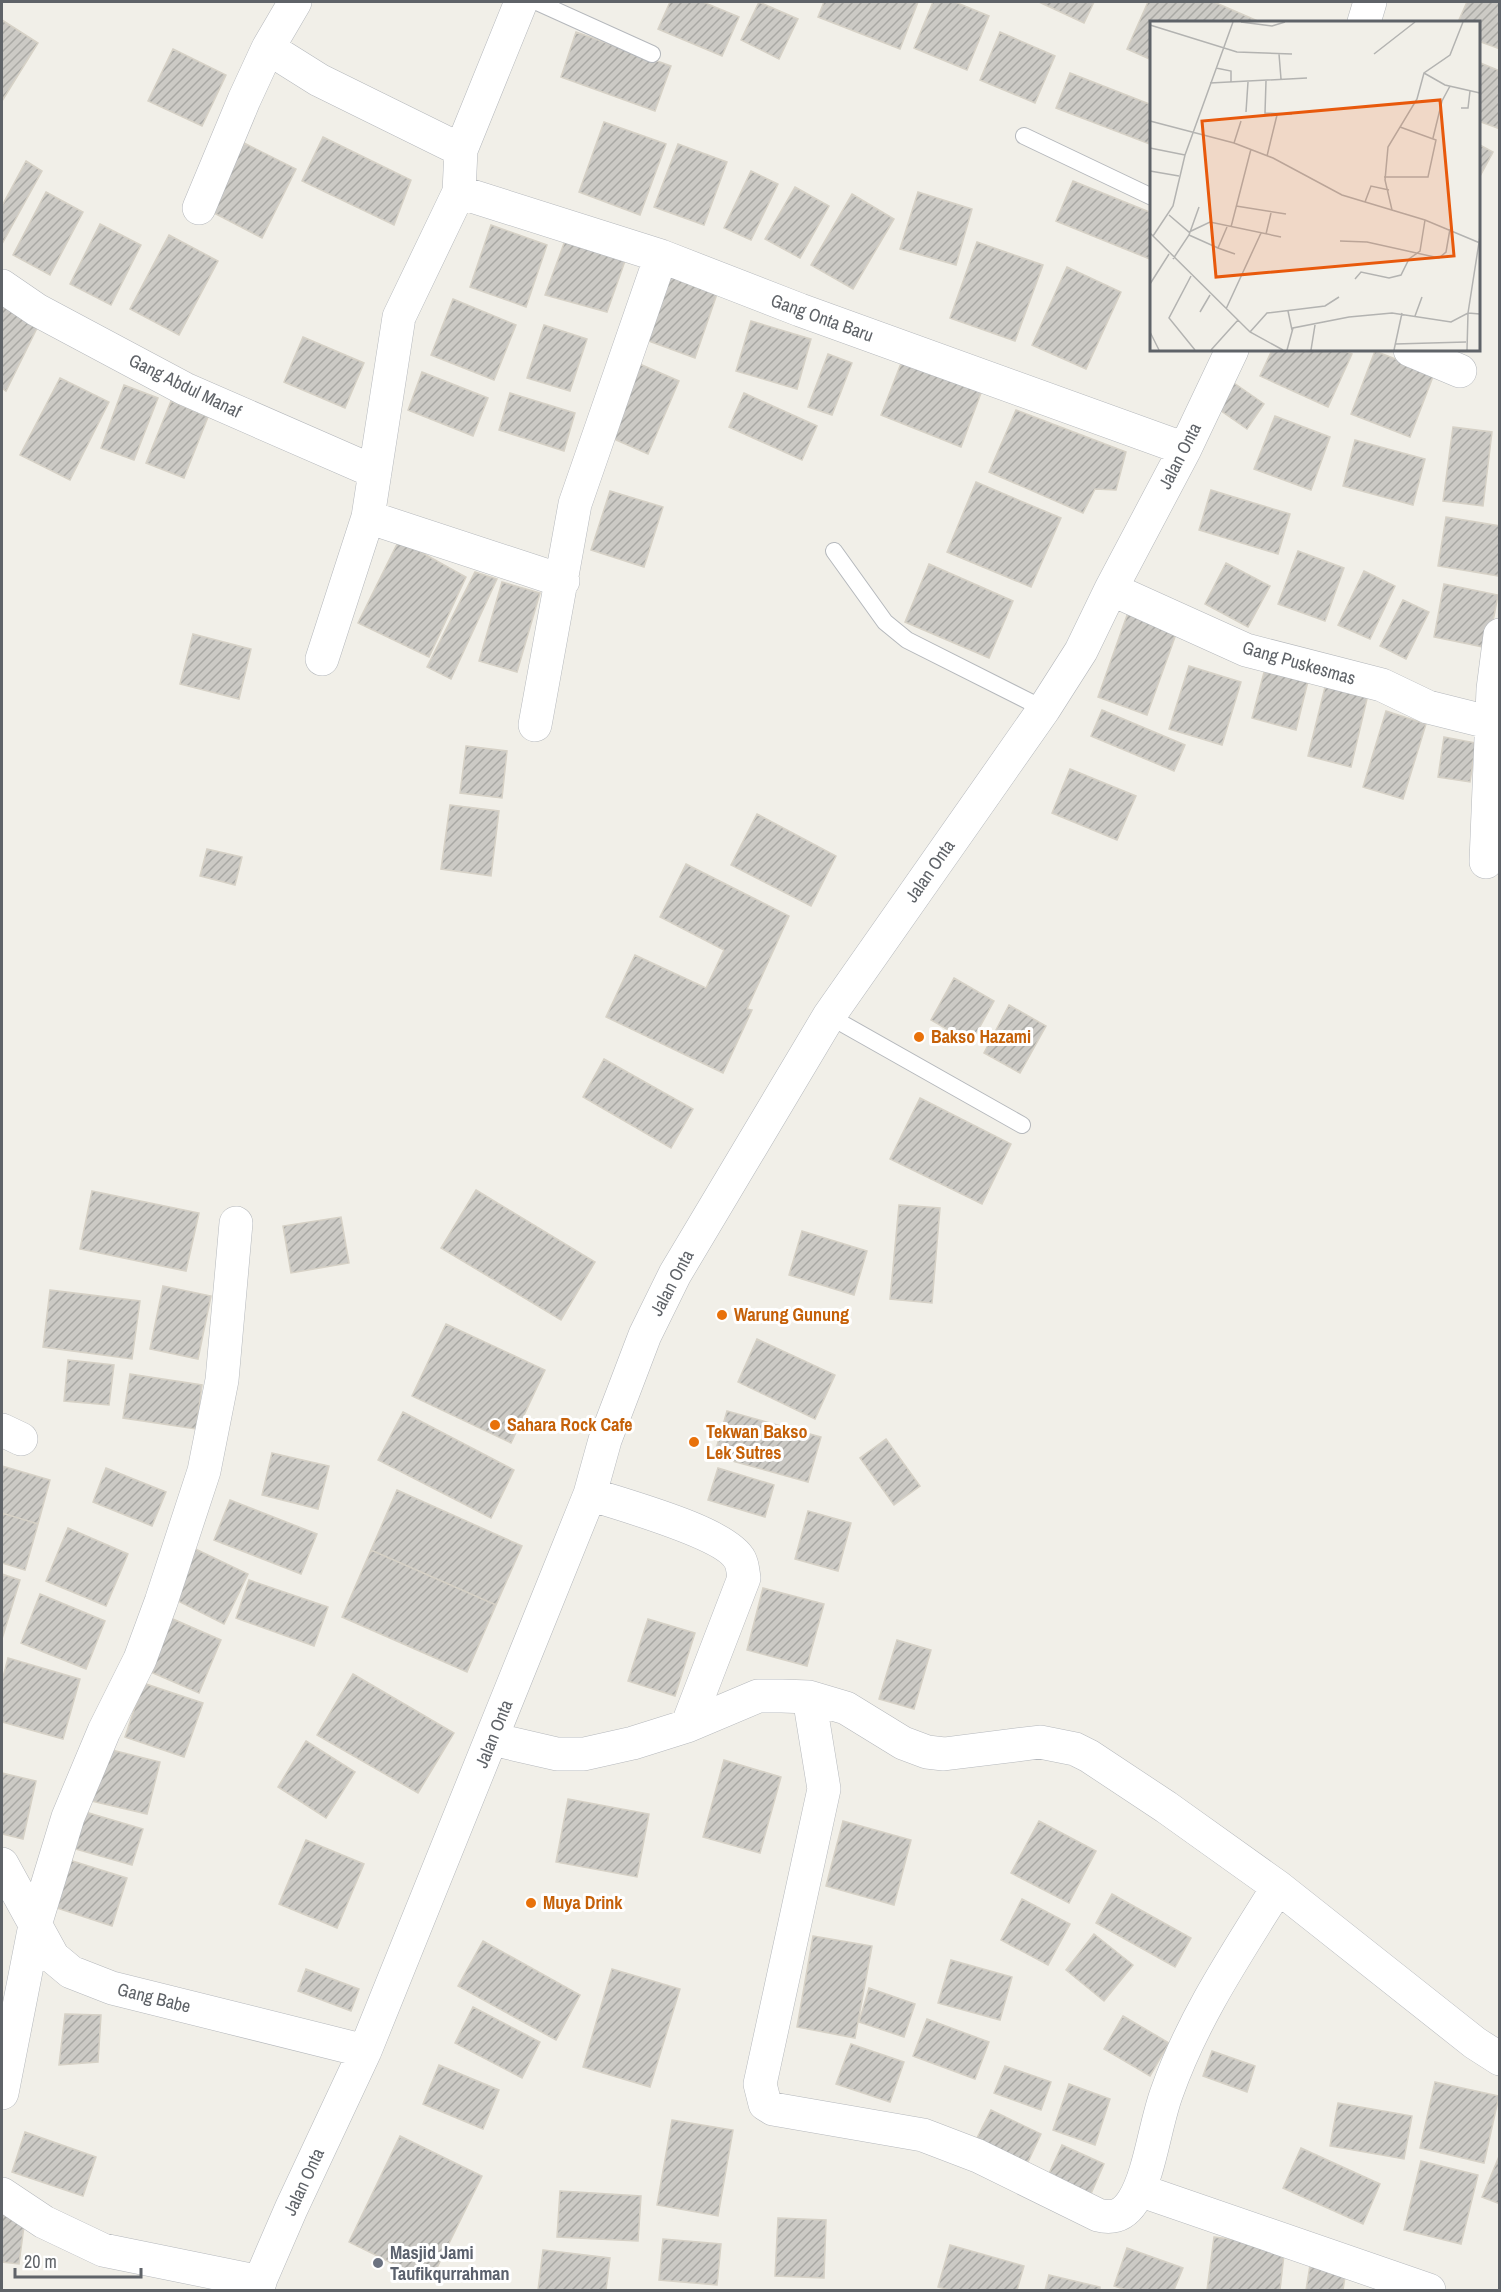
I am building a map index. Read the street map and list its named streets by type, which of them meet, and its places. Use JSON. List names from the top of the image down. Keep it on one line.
{"streets":{"street":["Gang Onta Baru","Gang Abdul Manaf","Jalan Onta","Gang Puskesmas","Gang Babe"]},"crossings":[["Gang Onta Baru","Jalan Onta"],["Jalan Onta","Gang Puskesmas"],["Jalan Onta","Gang Babe"]],"places":["Bakso Hazami","Warung Gunung","Sahara Rock Cafe","Tekwan Bakso Lek Sutres","Muya Drink","Masjid Jami Taufikqurrahman"],"scale_bar":"20 m"}
